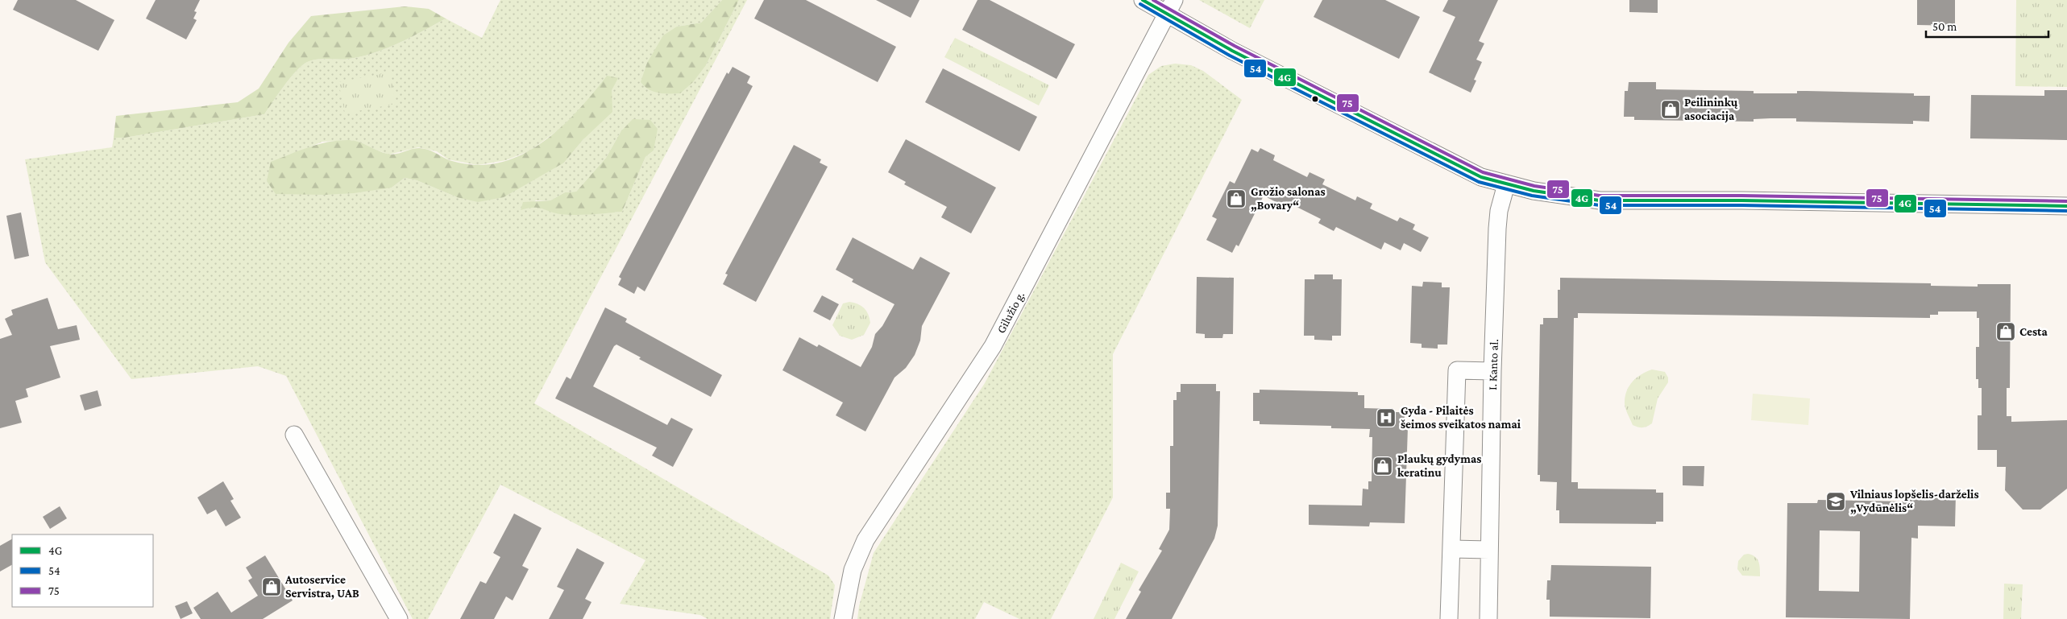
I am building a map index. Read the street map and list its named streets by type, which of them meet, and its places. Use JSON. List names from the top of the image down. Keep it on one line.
{"streets":{"street":["Gilužio g.","I. Kanto al."]},"places":{"shop":["Peilininkų asociacija","Grožio salonas „Bovary“","Cesta","Plaukų gydymas keratinu","Autoservice Servistra, UAB"],"hospital":["Gyda - Pilaitės šeimos sveikatos namai"],"school or university":["Vilniaus lopšelis-darželis „Vydūnėlis“"]},"lines":["transit line 4G","transit line 75","transit line 54"],"legend":["4G","54","75"],"scale_bar":"50 m"}
